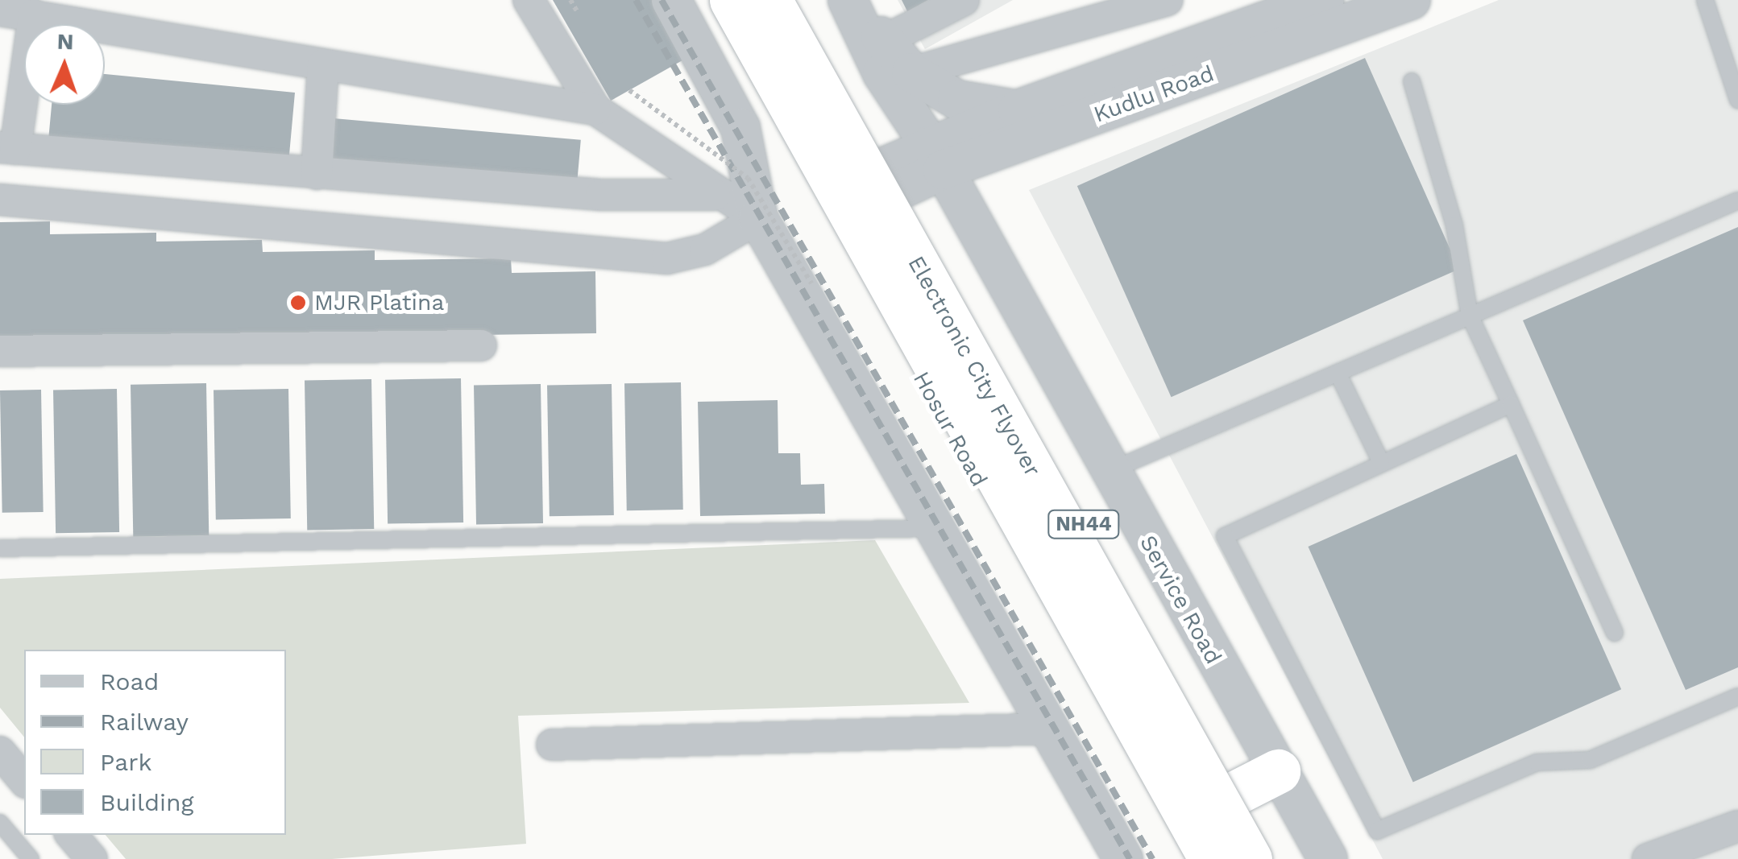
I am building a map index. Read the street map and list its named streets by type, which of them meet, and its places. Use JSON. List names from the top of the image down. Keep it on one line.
{"streets":{"highway":["Electronic City Flyover","Hosur Road","NH44"],"street":["Kudlu Road","Service Road"]},"crossings":[["Kudlu Road","Hosur Road"],["Kudlu Road","NH44"],["Kudlu Road","Service Road"]],"places":["MJR Platina"],"legend":["Road","Railway","Park","Building"],"north":"top"}
